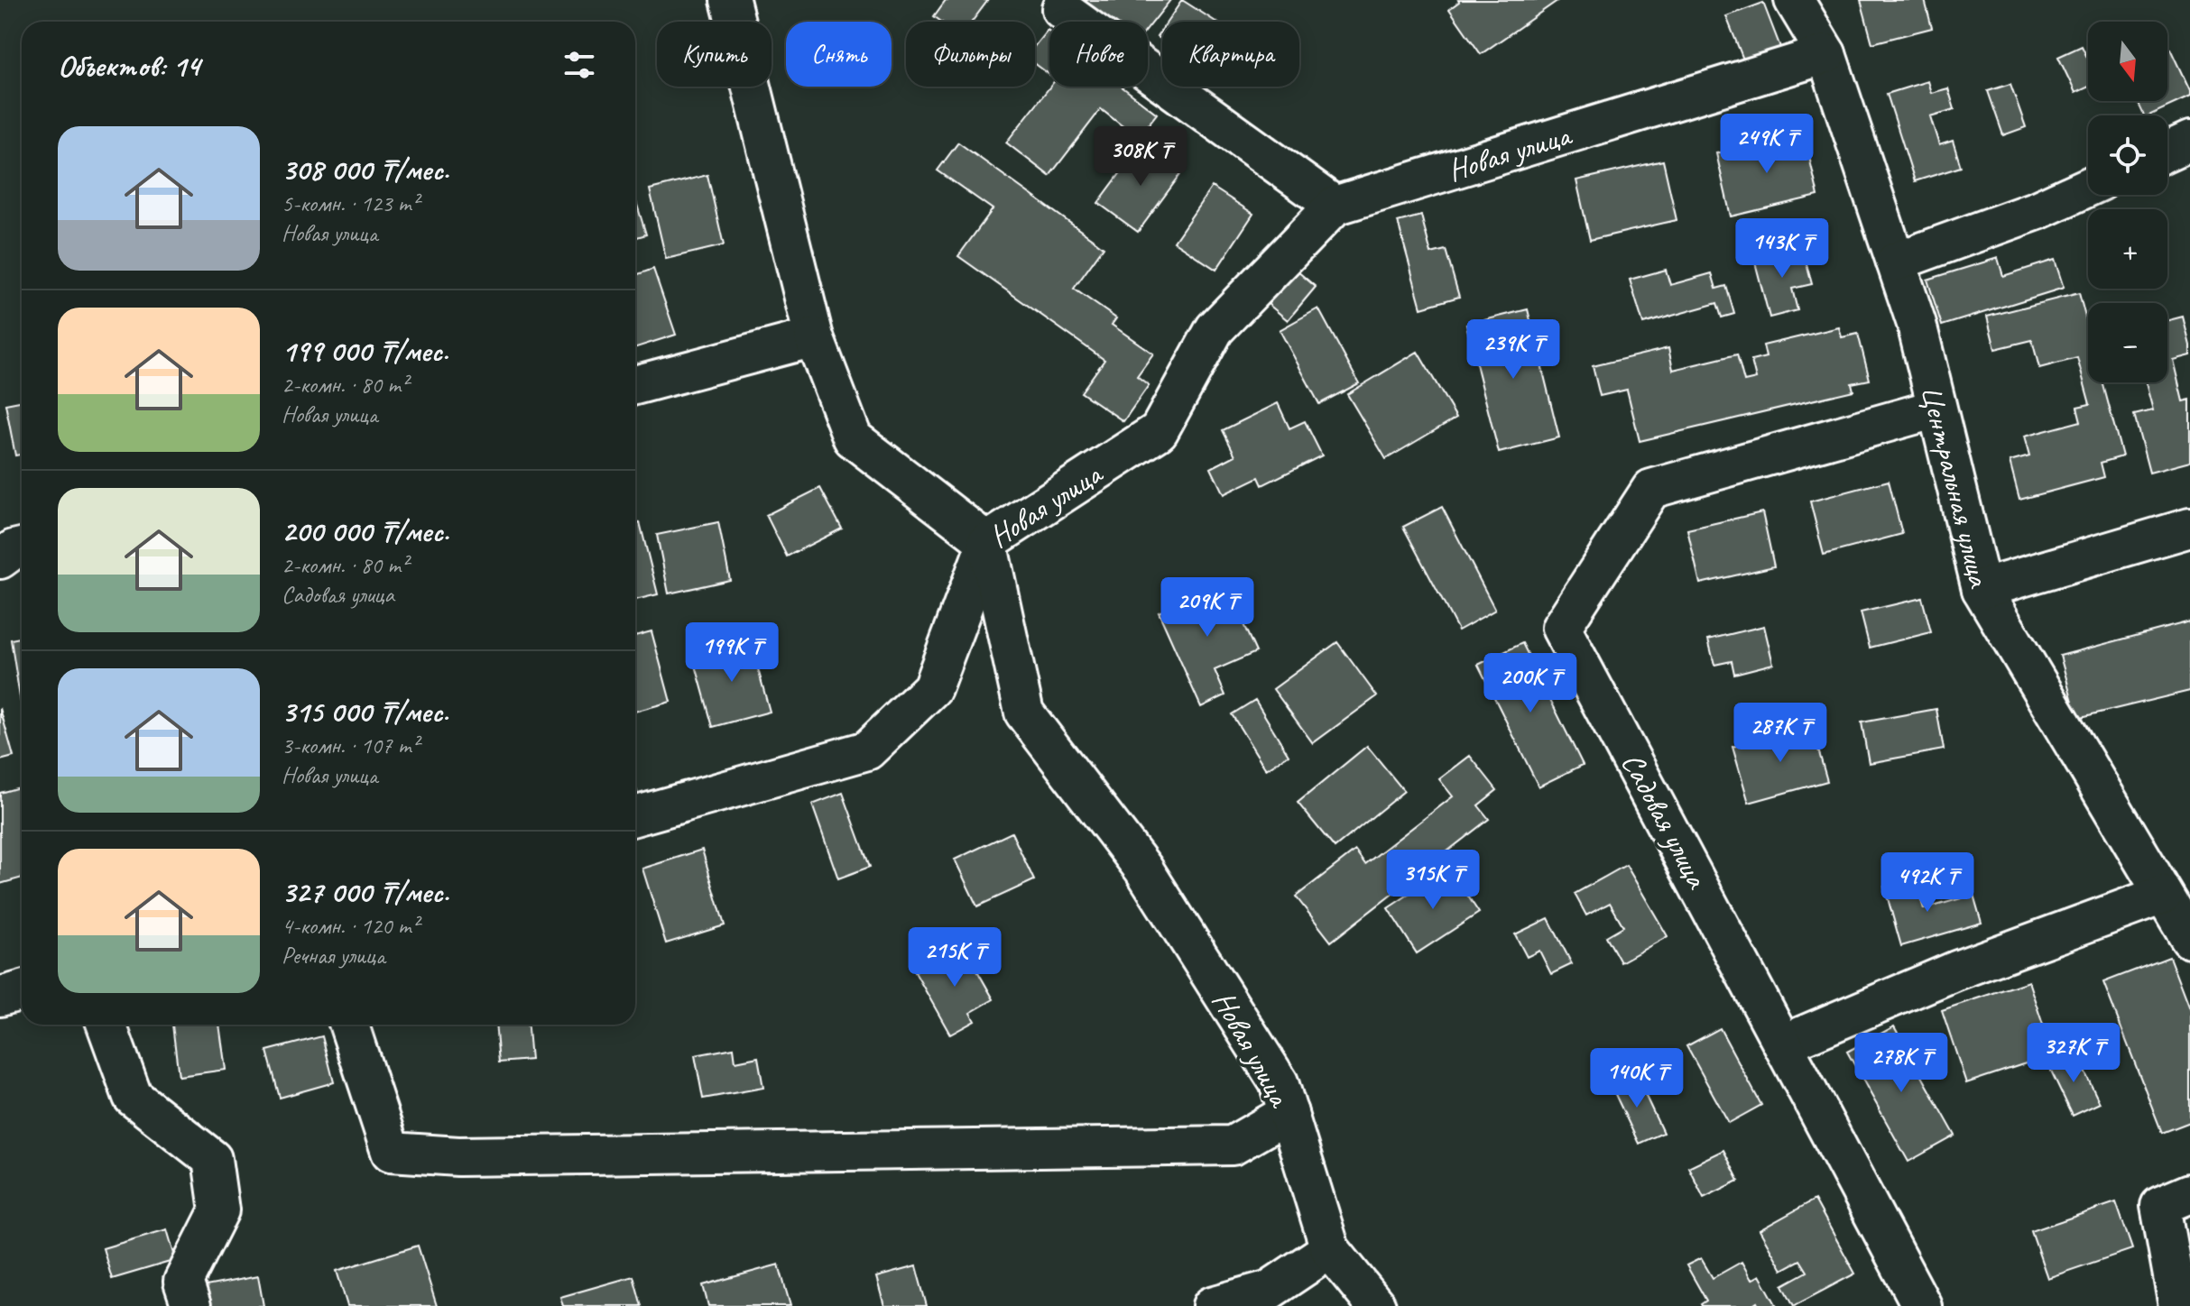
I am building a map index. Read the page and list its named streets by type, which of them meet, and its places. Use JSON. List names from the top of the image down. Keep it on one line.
{"streets":{"street":["Новая улица","Центральная улица","Садовая улица"]},"crossings":[["Новая улица","Центральная улица"],["Центральная улица","Садовая улица"]],"north":"bottom","page":{"map_buttons":["+","−"],"chip":["Купить","Снять","Фильтры","Новое","Квартира"],"heading":"Объектов: 14","list":[{"name":"308 000 ₸/мес.","note":"5-комн. · 123 m² · Новая улица"},{"name":"199 000 ₸/мес.","note":"2-комн. · 80 m² · Новая улица"},{"name":"200 000 ₸/мес.","note":"2-комн. · 80 m² · Садовая улица"},{"name":"315 000 ₸/мес.","note":"3-комн. · 107 m² · Новая улица"},{"name":"327 000 ₸/мес.","note":"4-комн. · 120 m² · Речная улица"}],"price":["249K ₸","308K ₸","143K ₸","239K ₸","209K ₸","199K ₸","200K ₸","287K ₸","315K ₸","492K ₸","215K ₸","327K ₸","278K ₸","140K ₸"]}}
